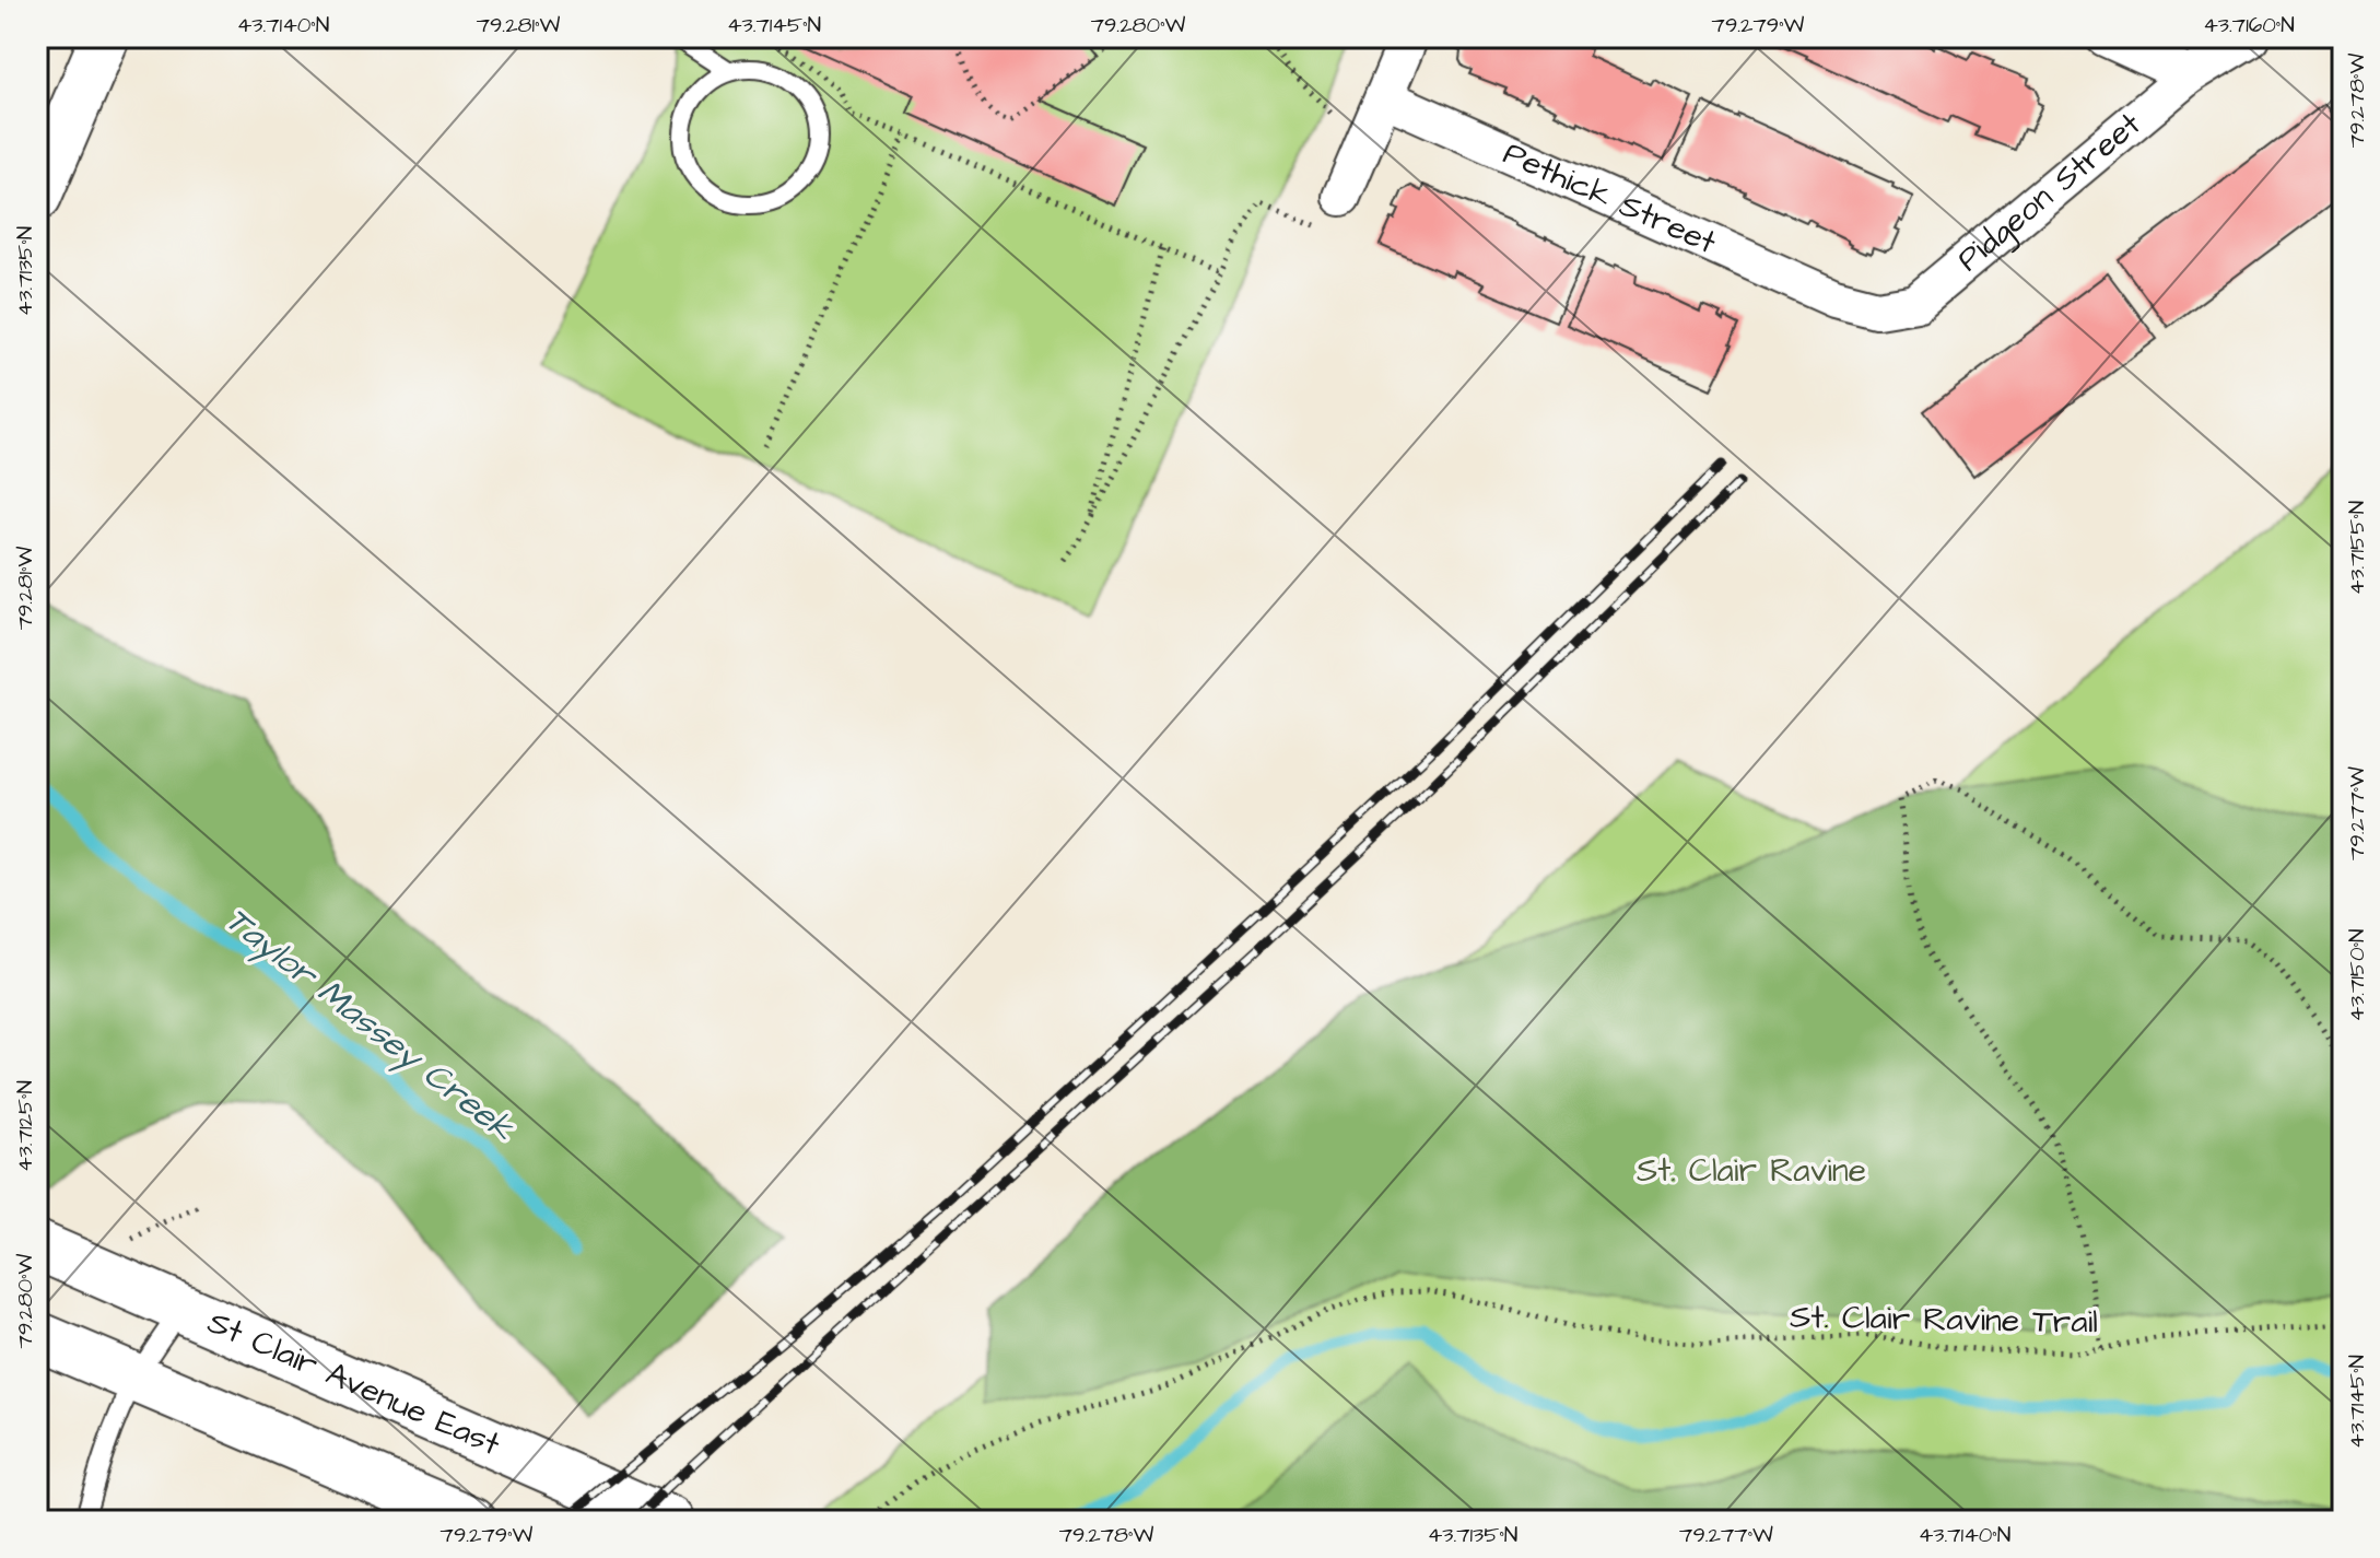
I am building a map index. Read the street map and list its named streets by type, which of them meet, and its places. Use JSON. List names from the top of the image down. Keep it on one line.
{"streets":{"main road":["St Clair Avenue East"],"street":["Pidgeon Street","Pethick Street"],"path":["St. Clair Ravine Trail"]},"crossings":[["Pidgeon Street","Pethick Street"]],"water":["Taylor Massey Creek"],"parks":["St. Clair Ravine"],"coordinates":["43.7140°N","79.281°W","43.7145°N","79.280°W","79.279°W","43.7160°N","79.278°W","43.7135°N","43.7155°N","79.277°W","43.7150°N","43.7125°N"]}
